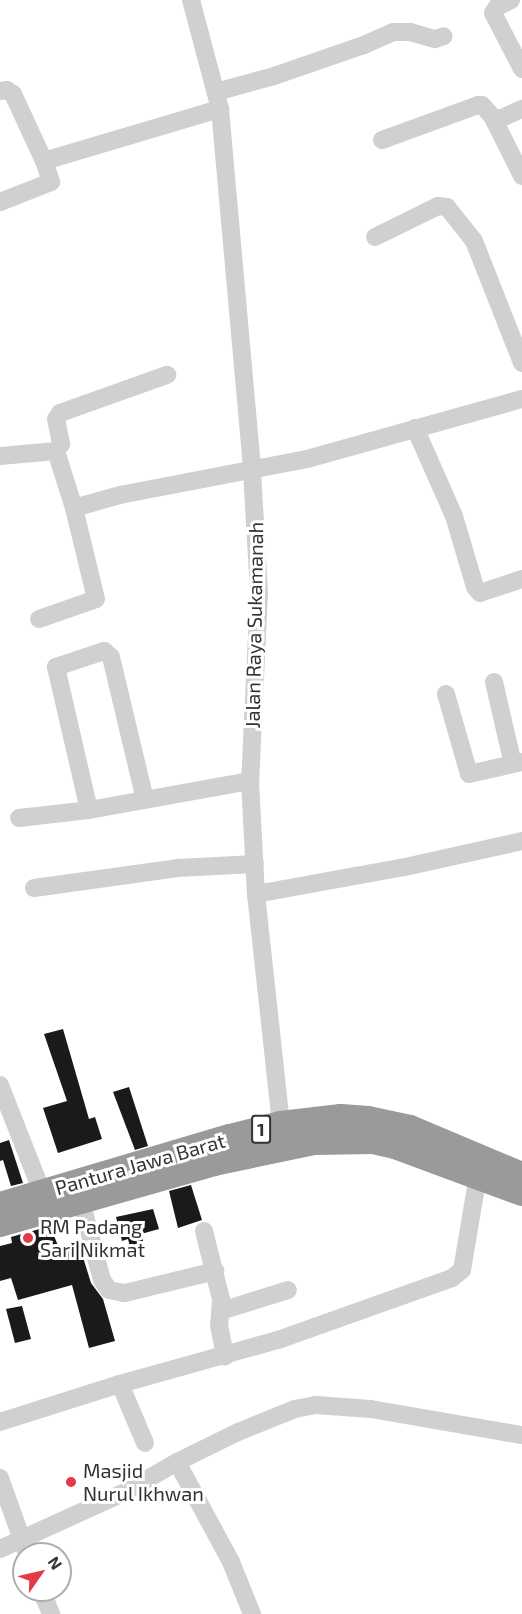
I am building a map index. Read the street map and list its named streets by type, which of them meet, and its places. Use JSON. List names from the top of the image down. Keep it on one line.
{"streets":{"highway":["1","Pantura Jawa Barat"],"street":["Jalan Raya Sukamanah"]},"crossings":[["Jalan Raya Sukamanah","1"],["Jalan Raya Sukamanah","Pantura Jawa Barat"],["1","Pantura Jawa Barat"]],"places":["RM Padang Sari Nikmat","Masjid Nurul Ikhwan"],"north":"top right"}
